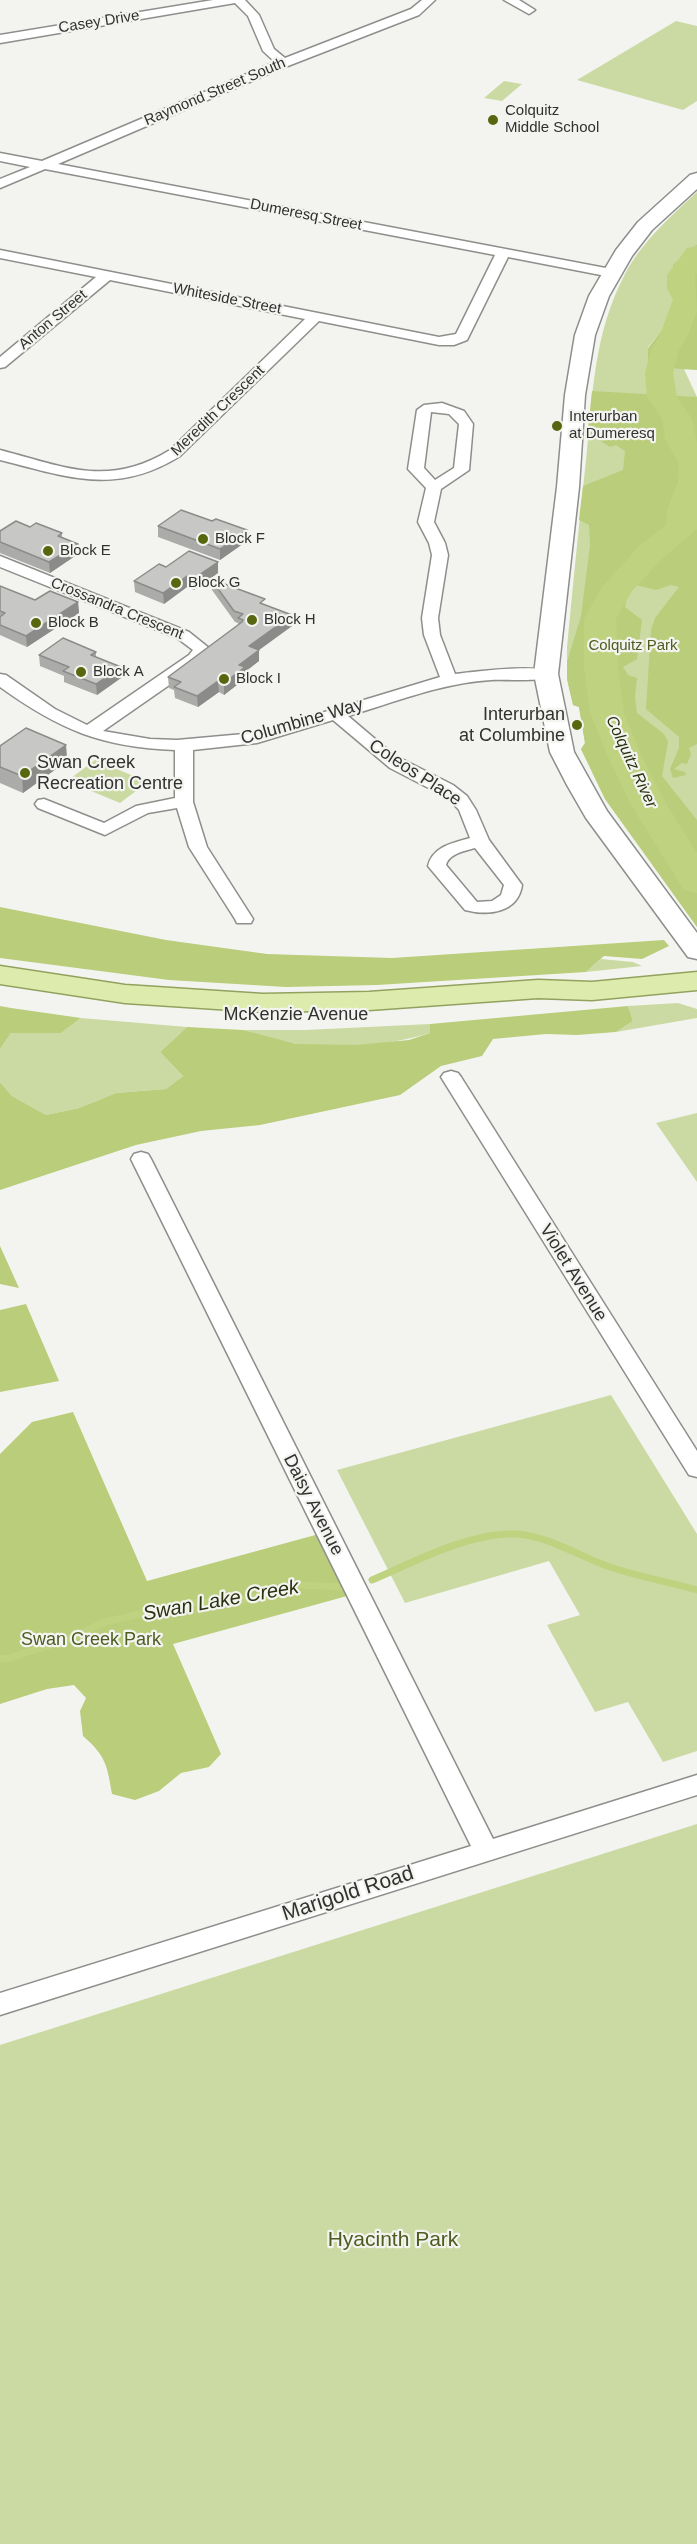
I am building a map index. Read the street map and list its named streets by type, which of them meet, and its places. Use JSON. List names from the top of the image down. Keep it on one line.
{"streets":{"main road":["McKenzie Avenue"],"street":["Casey Drive","Raymond Street South","Dumeresq Street","Whiteside Street","Anton Street","Meredith Crescent","Crossandra Crescent","Columbine Way","Coleos Place","Violet Avenue","Daisy Avenue","Marigold Road"]},"crossings":[["Raymond Street South","Dumeresq Street"],["Dumeresq Street","Whiteside Street"],["Whiteside Street","Anton Street"],["Whiteside Street","Meredith Crescent"],["Crossandra Crescent","Columbine Way"],["Columbine Way","Coleos Place"],["Daisy Avenue","Marigold Road"]],"water":["Colquitz River","Swan Lake Creek"],"parks":["Colquitz Park","Swan Creek Park","Hyacinth Park"],"places":["Colquitz Middle School","Interurban at Dumeresq","Block F","Block E","Block G","Block H","Block B","Block A","Block I","Interurban at Columbine","Swan Creek Recreation Centre"]}
